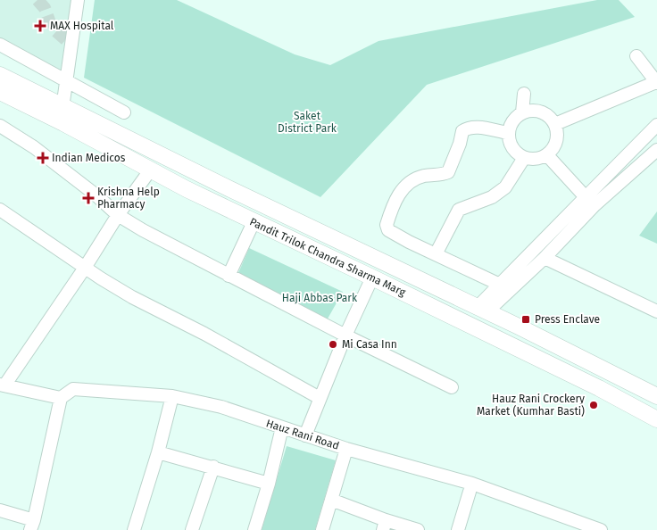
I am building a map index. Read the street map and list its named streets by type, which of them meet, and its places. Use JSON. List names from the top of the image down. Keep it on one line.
{"streets":{"main road":["Pandit Trilok Chandra Sharma Marg"],"street":["Hauz Rani Road"]},"parks":["Saket District Park","Haji Abbas Park"],"places":{"health":["MAX Hospital","Indian Medicos","Krishna Help Pharmacy"],"transit":["Press Enclave"],"other":["Mi Casa Inn","Hauz Rani Crockery Market (Kumhar Basti)"]}}
